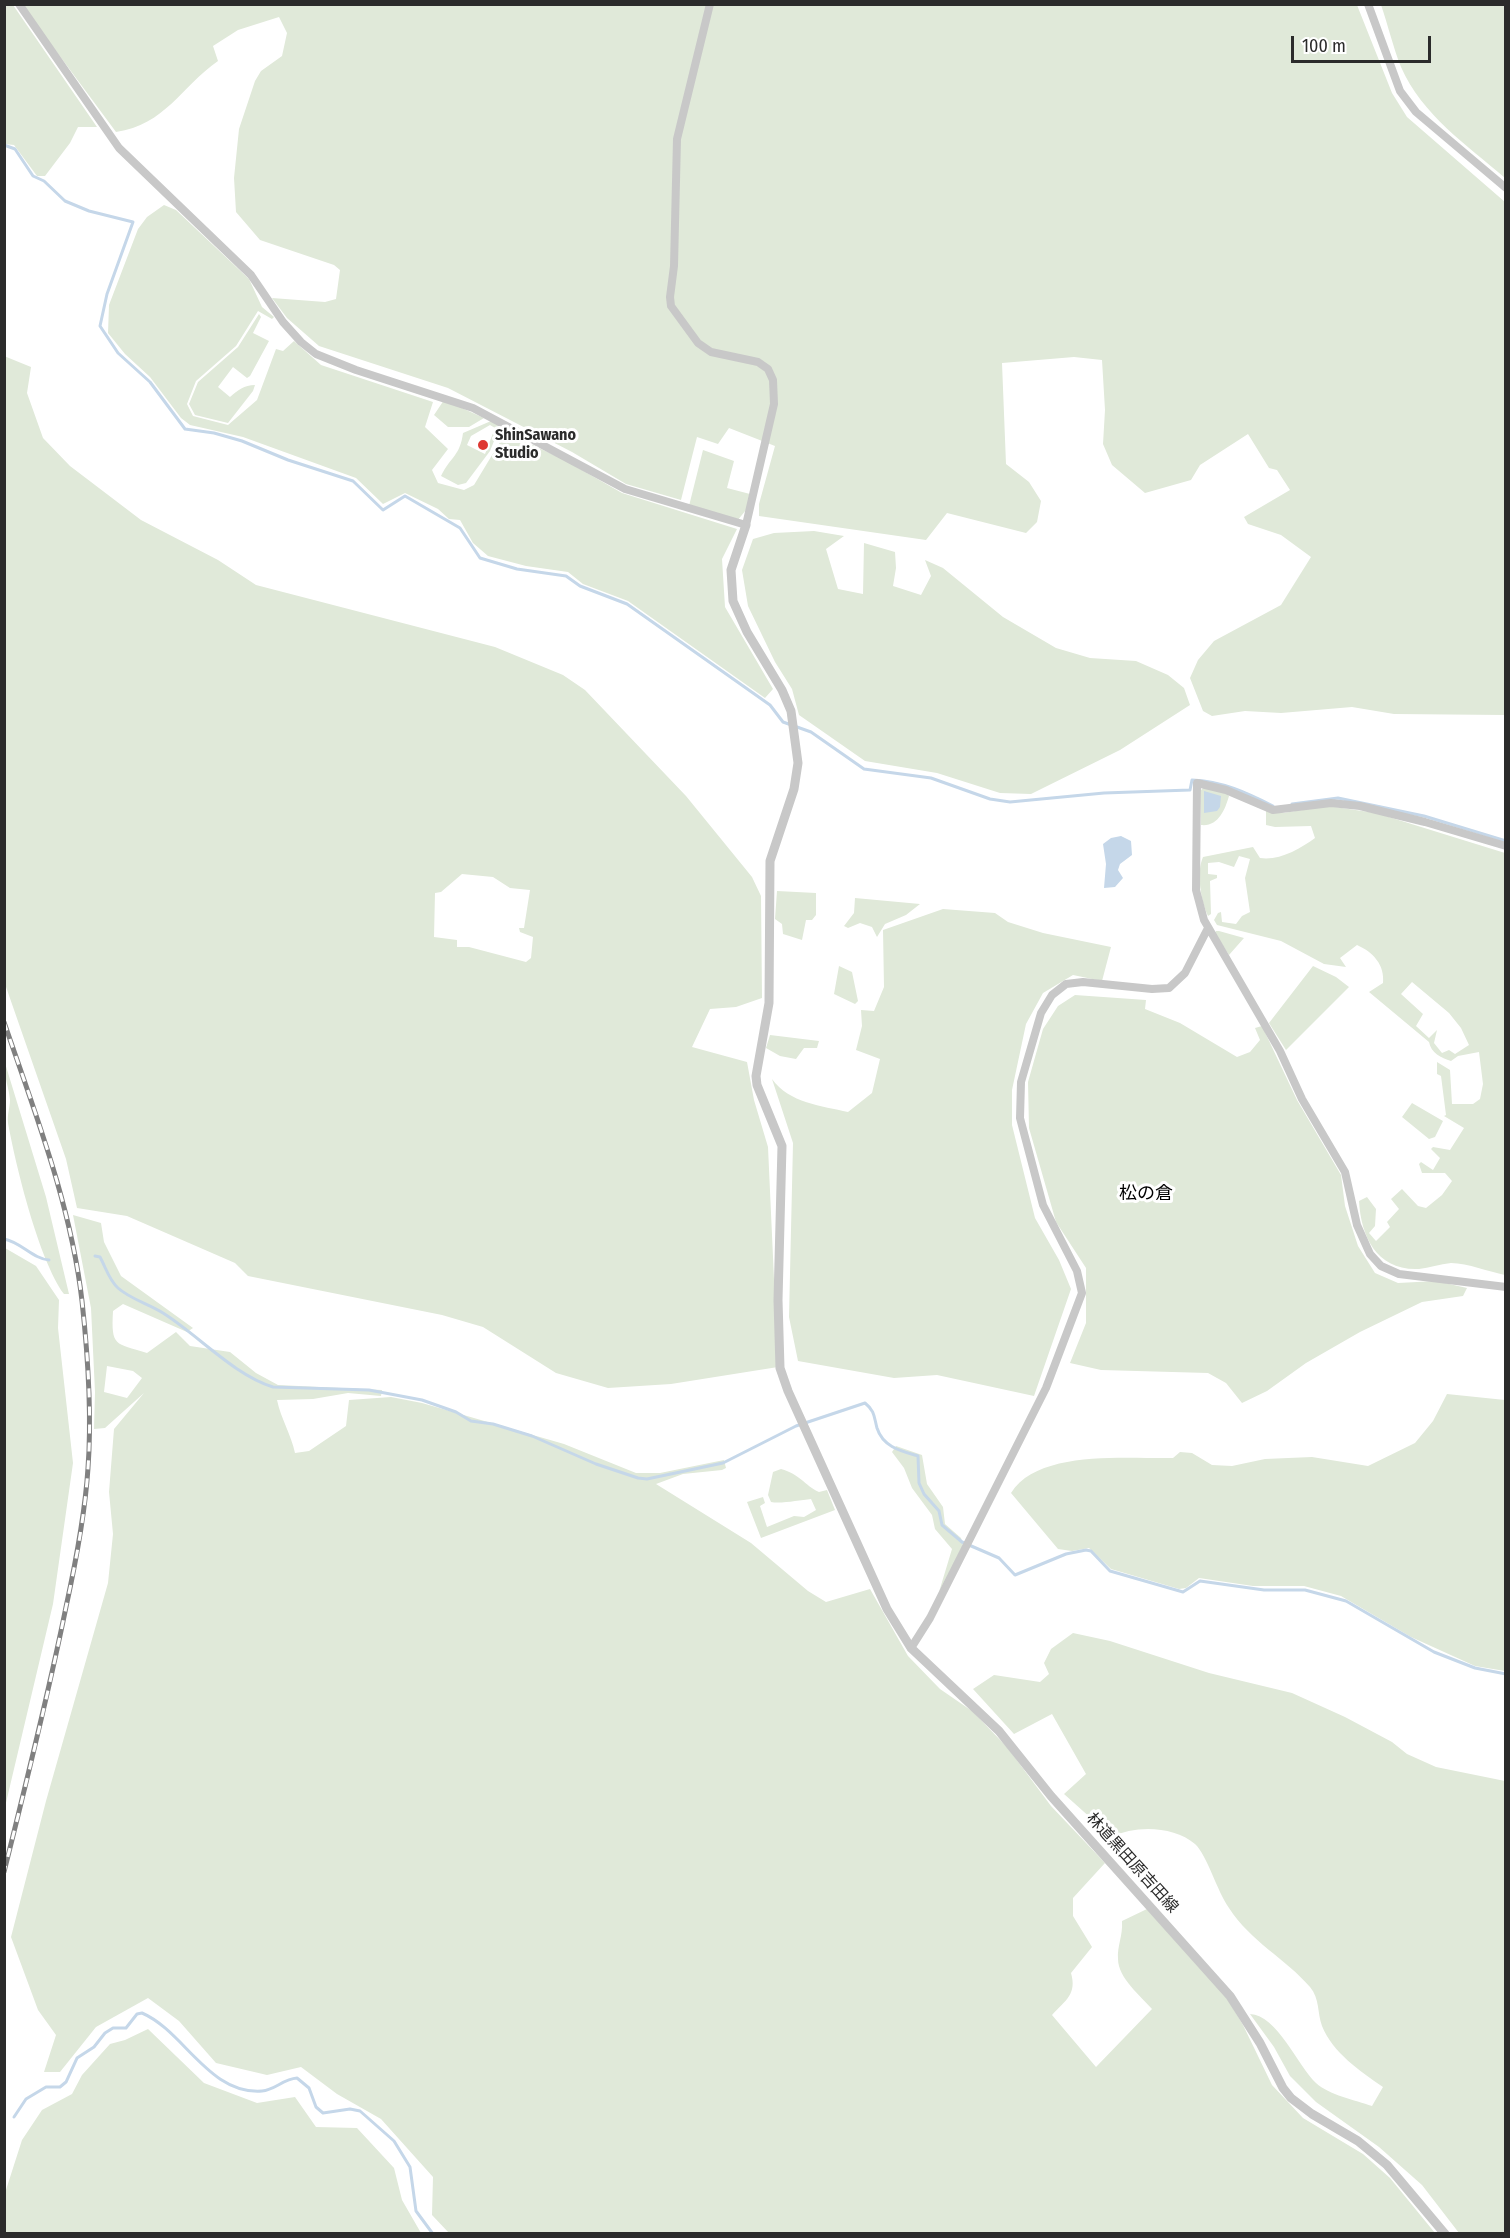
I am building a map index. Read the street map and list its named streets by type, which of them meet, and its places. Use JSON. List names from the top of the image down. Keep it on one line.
{"streets":{"street":["林道黒田原吉田線"]},"districts":["松の倉"],"places":["ShinSawano Studio"],"scale_bar":"100 m"}
